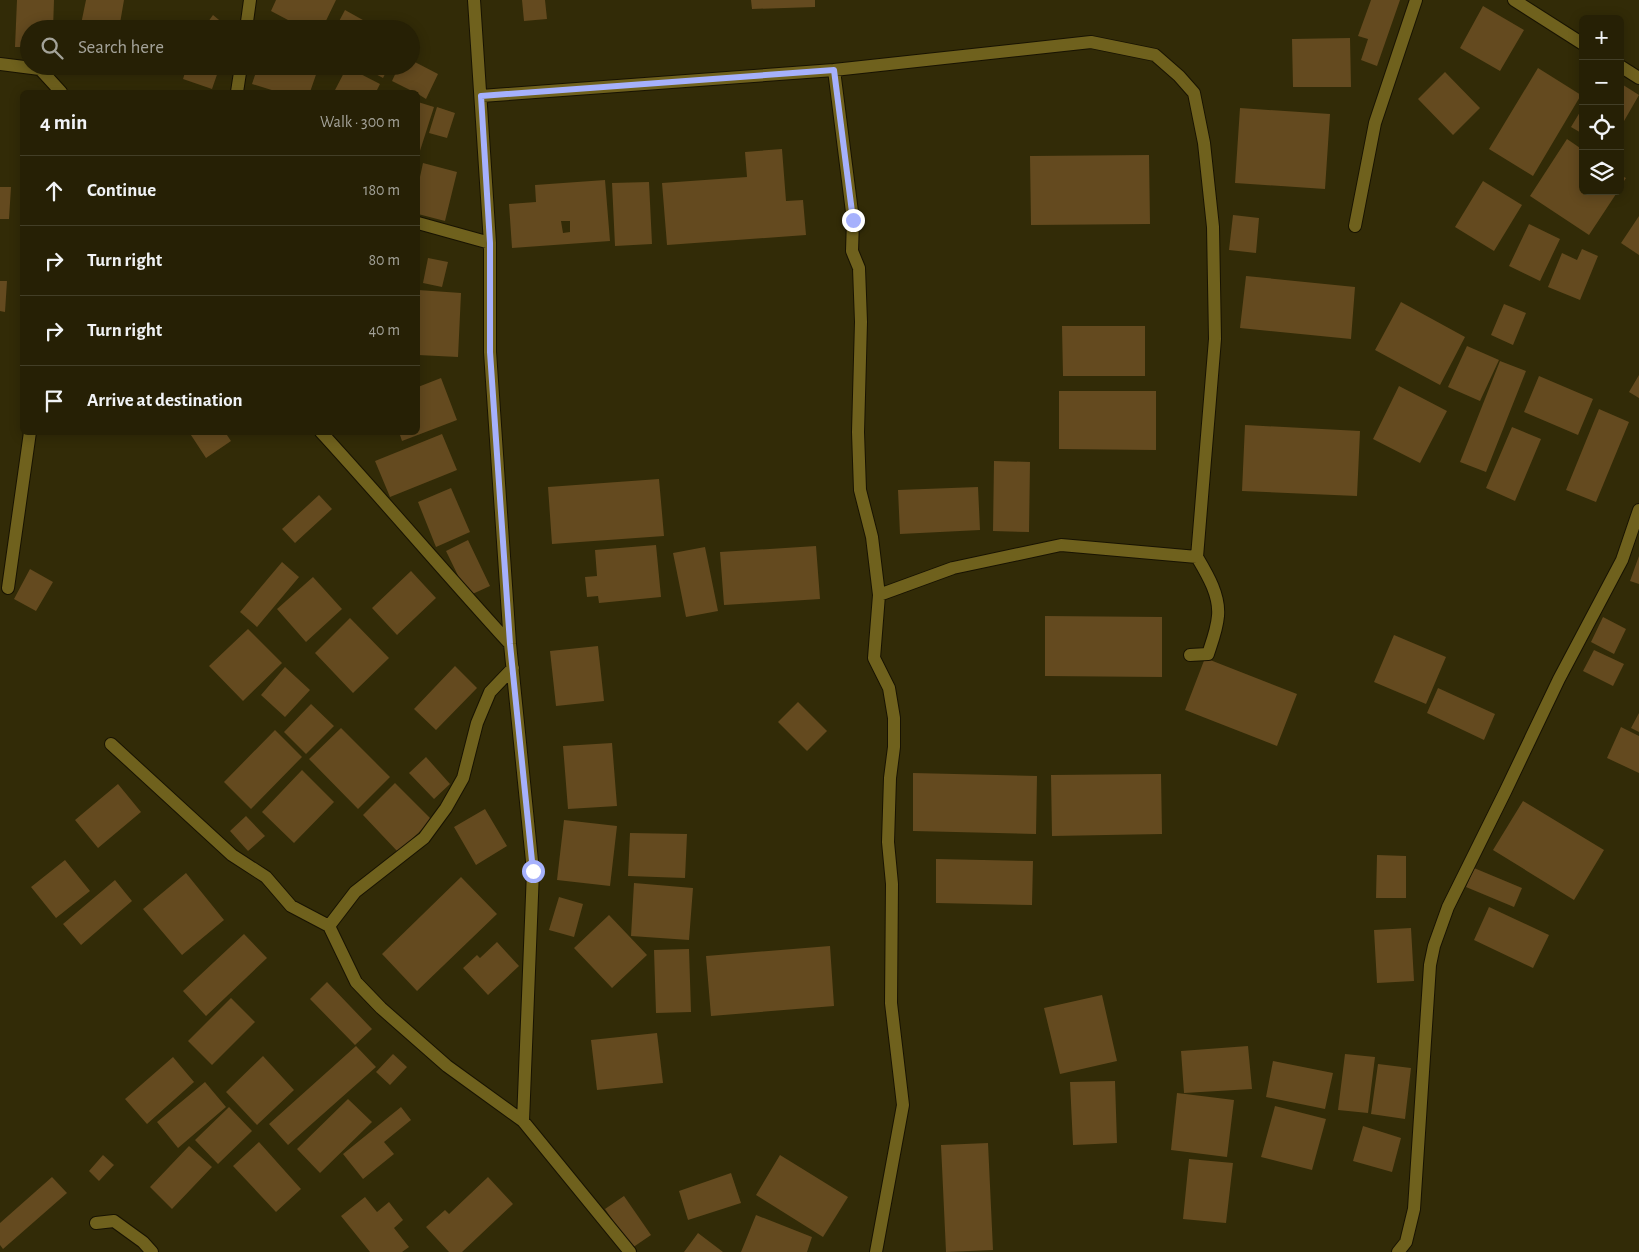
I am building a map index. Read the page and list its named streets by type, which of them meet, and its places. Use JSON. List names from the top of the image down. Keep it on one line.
{"page":{"map_buttons":["+","−"],"search":"Search here","heading":["4 min","Walk · 300 m"],"list":[["Continue","180 m"],["Turn right","80 m"],["Turn right","40 m"],"Arrive at destination"]}}
